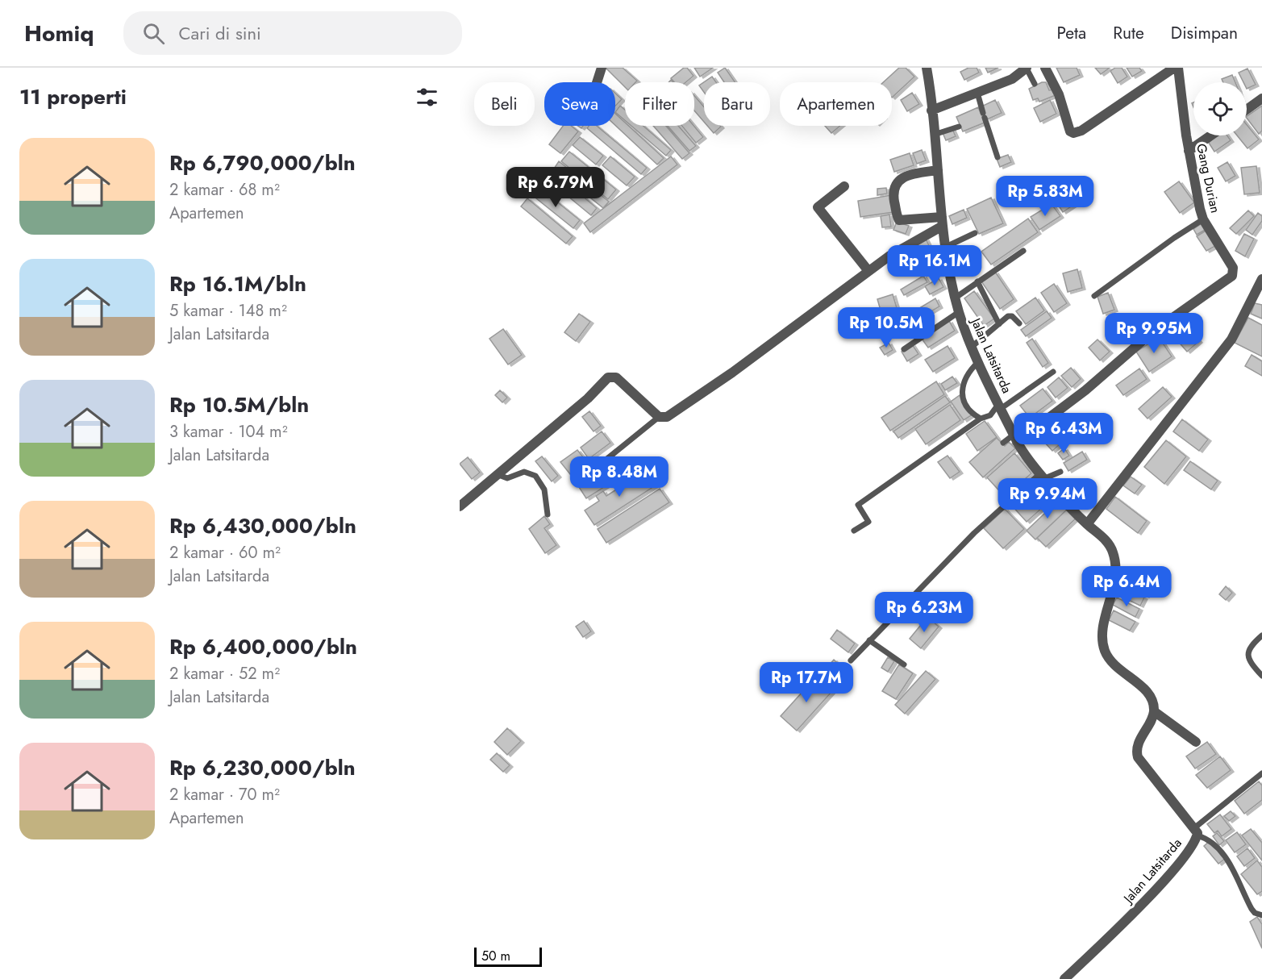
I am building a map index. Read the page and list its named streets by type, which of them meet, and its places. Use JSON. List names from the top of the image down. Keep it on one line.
{"streets":{"street":["Gang Durian","Jalan Latsitarda"]},"crossings":[["Gang Durian","Jalan Latsitarda"]],"scale_bar":"50 m","page":{"header":"Homiq","search":"Cari di sini","nav":["Peta","Rute","Disimpan"],"heading":"11 properti","chip":["Beli","Sewa","Filter","Baru","Apartemen"],"list":[{"name":"Rp 6,790,000/bln","note":"2 kamar · 68 m² · Apartemen"},{"name":"Rp 16.1M/bln","note":"5 kamar · 148 m² · Jalan Latsitarda"},{"name":"Rp 10.5M/bln","note":"3 kamar · 104 m² · Jalan Latsitarda"},{"name":"Rp 6,430,000/bln","note":"2 kamar · 60 m² · Jalan Latsitarda"},{"name":"Rp 6,400,000/bln","note":"2 kamar · 52 m² · Jalan Latsitarda"},{"name":"Rp 6,230,000/bln","note":"2 kamar · 70 m² · Apartemen"}],"price":["Rp 6.79M","Rp 5.83M","Rp 16.1M","Rp 10.5M","Rp 9.95M","Rp 6.43M","Rp 8.48M","Rp 9.94M","Rp 6.4M","Rp 6.23M","Rp 17.7M"],"scale":"50 m"}}
